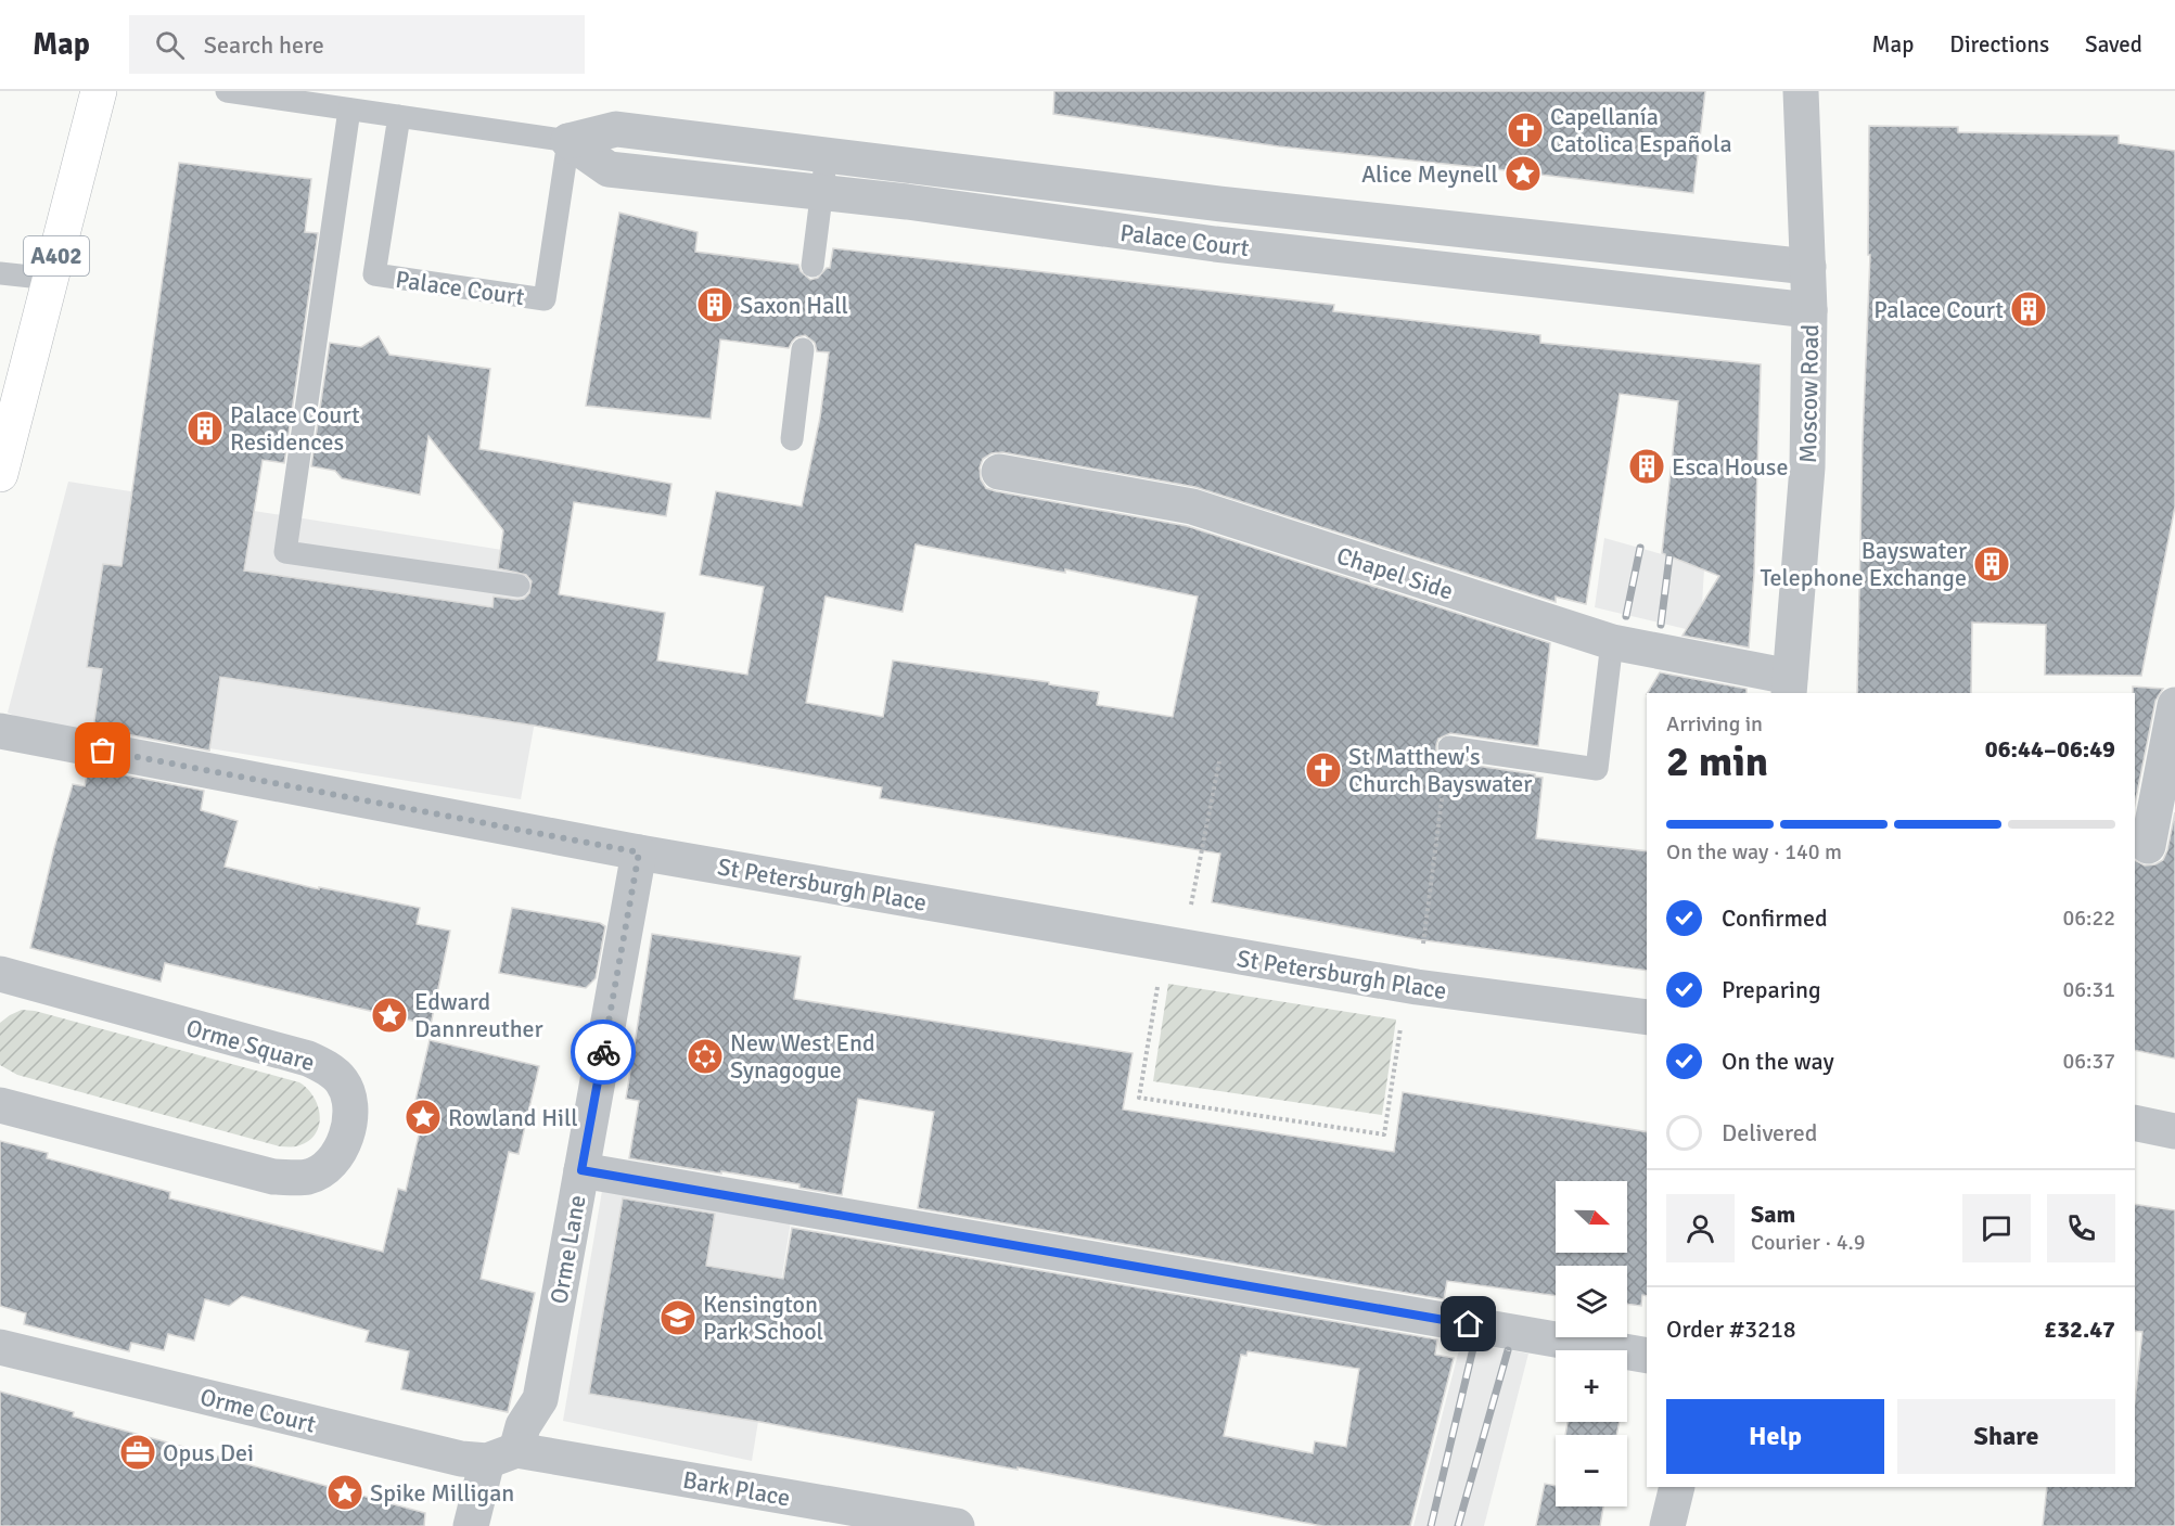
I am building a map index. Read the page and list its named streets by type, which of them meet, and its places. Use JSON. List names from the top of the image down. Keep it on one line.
{"streets":{"main road":["A402"],"street":["Palace Court","Moscow Road","Chapel Side","St Petersburgh Place","Orme Square","Orme Lane","Orme Court","Bark Place"]},"crossings":[["Palace Court","Moscow Road"],["Moscow Road","Chapel Side"],["St Petersburgh Place","Orme Lane"],["Orme Lane","Orme Court"],["Orme Lane","Bark Place"],["Orme Court","Bark Place"]],"places":{"church":["Capellanía Catolica Española","St Matthew's Church Bayswater"],"place":["Alice Meynell","Edward Dannreuther","Rowland Hill","Spike Milligan"],"building":["Saxon Hall","Palace Court","Palace Court Residences","Esca House","Bayswater Telephone Exchange"],"synagogue":["New West End Synagogue"],"school or university":["Kensington Park School"],"office":["Opus Dei"]},"north":"right","page":{"header":"Map","search":"Search here","nav":["Map","Directions","Saved"],"heading":["2 min","Arriving in","06:44–06:49"],"panel":["Sam","Courier · 4.9","Order #3218","£32.47"],"bar":"On the way · 140 m","list":[["Confirmed","06:22"],["Preparing","06:31"],["On the way","06:37"],"Delivered"],"map_buttons":["+","−"],"buttons":["Help","Share"]}}
